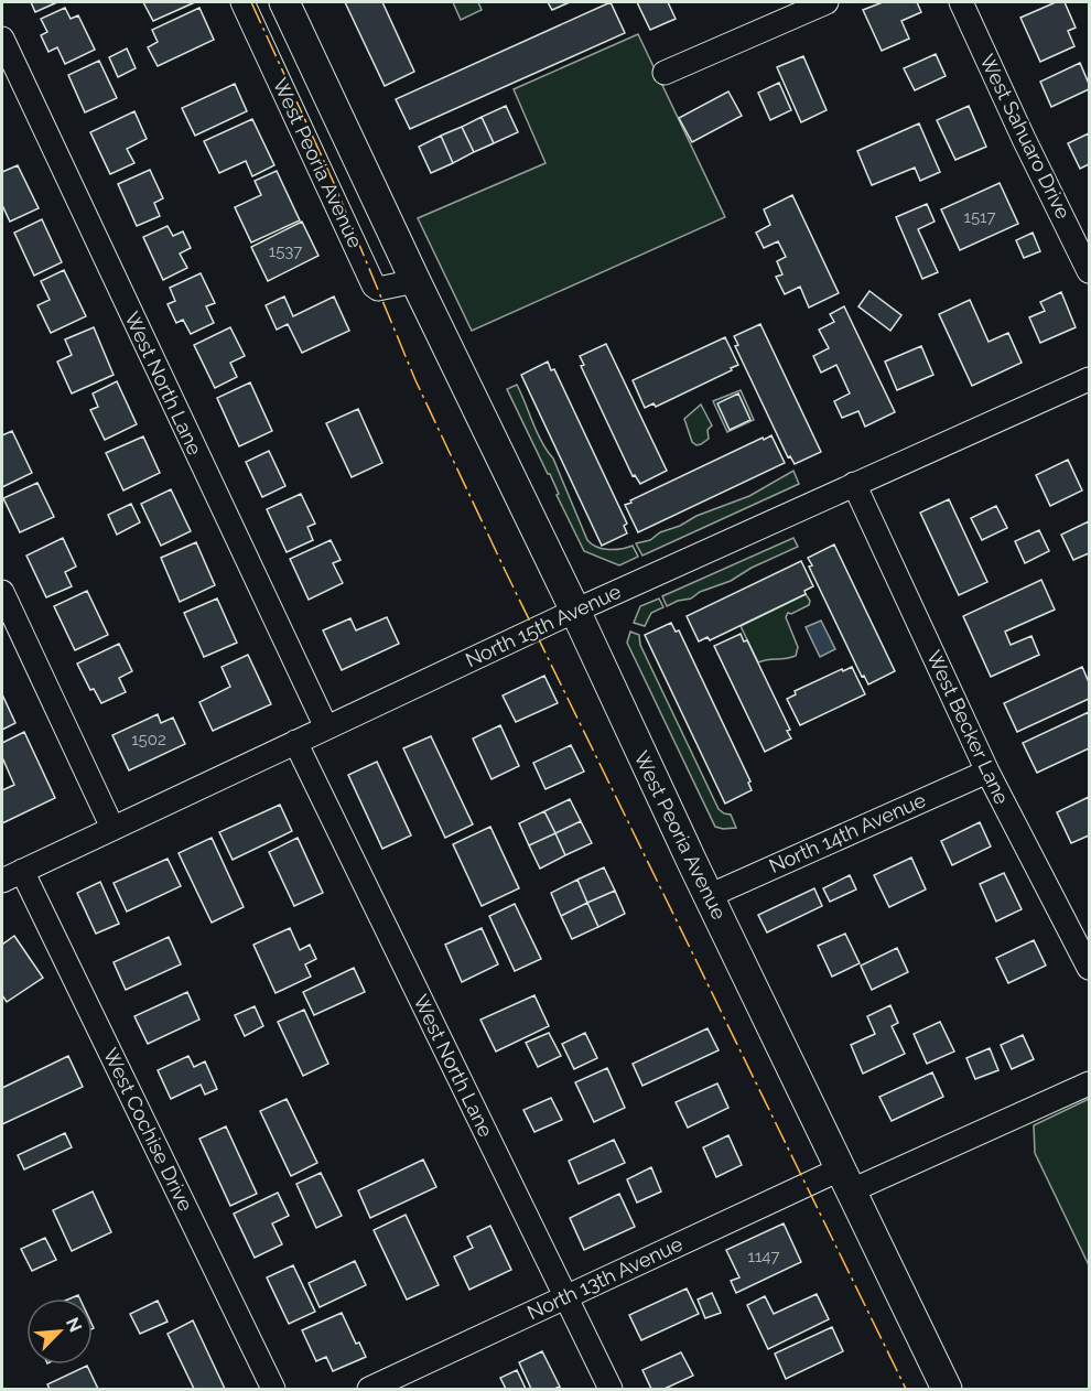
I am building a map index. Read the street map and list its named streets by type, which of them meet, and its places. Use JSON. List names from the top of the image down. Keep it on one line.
{"streets":{"main road":["West Peoria Avenue"],"street":["West Sahuaro Drive","West North Lane","North 15th Avenue","West Becker Lane","North 14th Avenue","West Cochise Drive","North 13th Avenue"]},"crossings":[["West Peoria Avenue","North 15th Avenue"],["West Peoria Avenue","North 14th Avenue"],["West Peoria Avenue","North 13th Avenue"],["West North Lane","North 15th Avenue"],["West North Lane","North 13th Avenue"],["North 15th Avenue","West Becker Lane"],["North 15th Avenue","West Cochise Drive"],["West Becker Lane","North 14th Avenue"]],"house_numbers":["1517","1537","1502","1147"],"north":"top right"}
